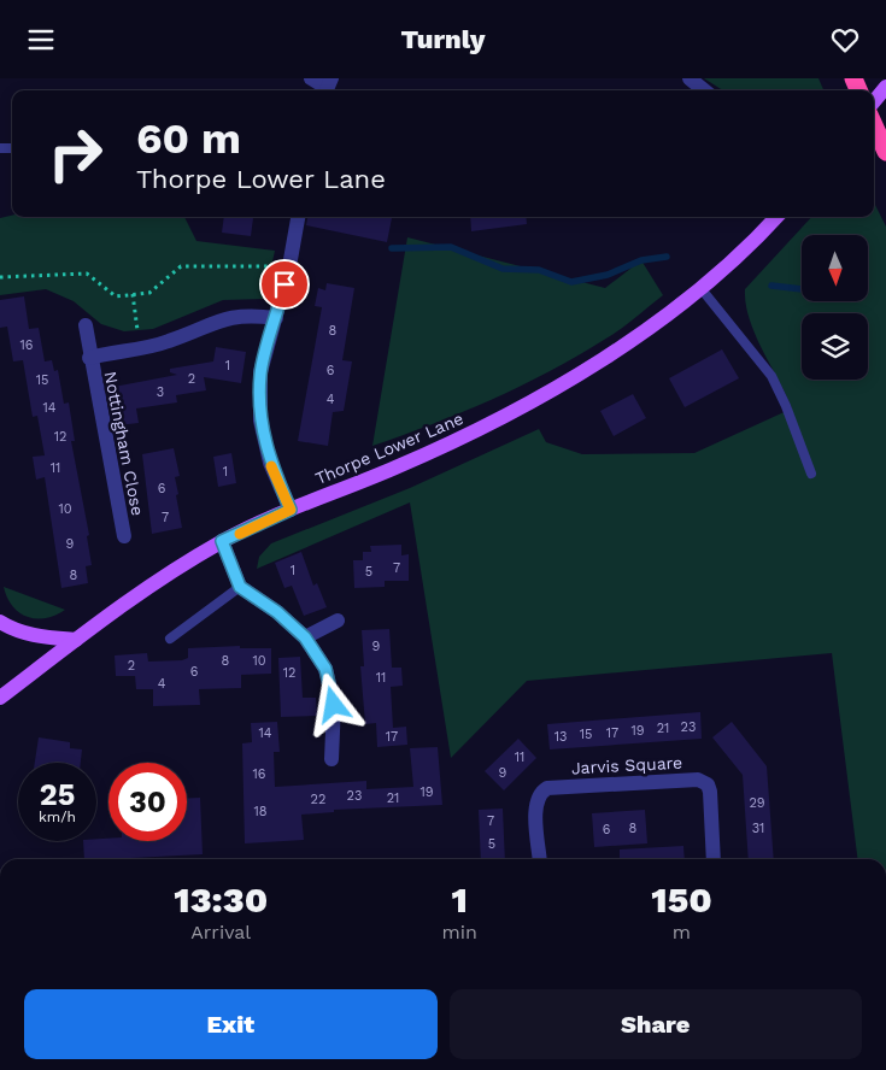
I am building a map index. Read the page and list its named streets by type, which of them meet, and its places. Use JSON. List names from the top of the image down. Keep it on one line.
{"streets":{"main road":["Thorpe Lower Lane"],"street":["Nottingham Close","Jarvis Square"]},"house_numbers":["8","16","1","6","2","15","3","4","14","12","11","1","6","10","7","9","7","1","5","8","9","8","10","2","6","12","11","4","23","21","19","14","17","15","17","13","11","9","16","19","23","21","22","29","18","7","8","31","6","5"],"north":"bottom","page":{"header":"Turnly","turn":["60 m","Thorpe Lower Lane"],"speed":"25 km/h","limit":"30","eta":["13:30","Arrival","1","min","150","m"],"buttons":["Exit","Share"]}}
